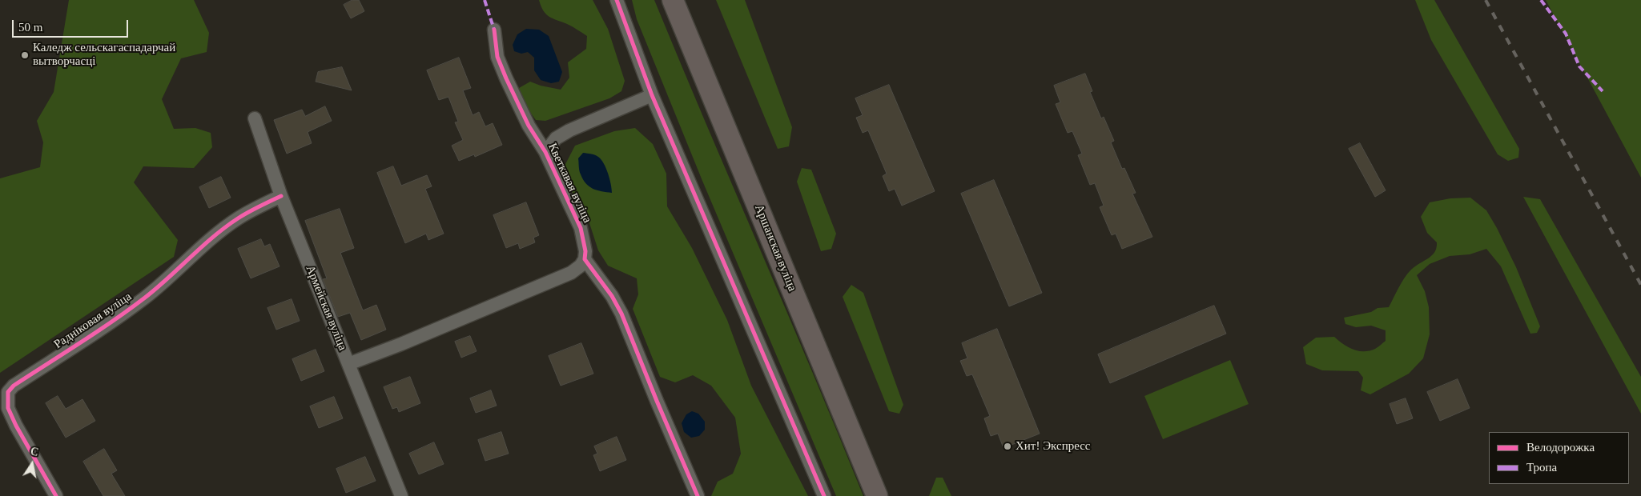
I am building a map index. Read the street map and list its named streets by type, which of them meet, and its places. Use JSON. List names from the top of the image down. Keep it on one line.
{"streets":{"main road":["Аршанская вуліца"],"street":["Кветкавая вуліца","Армейская вуліца","Радніковая вуліца"]},"crossings":[["Армейская вуліца","Радніковая вуліца"]],"places":["Каледж сельскагаспадарчай вытворчасці","Хит! Экспресс"],"legend":["Велодорожка","Тропа"],"scale_bar":"50 m","north":"top"}
